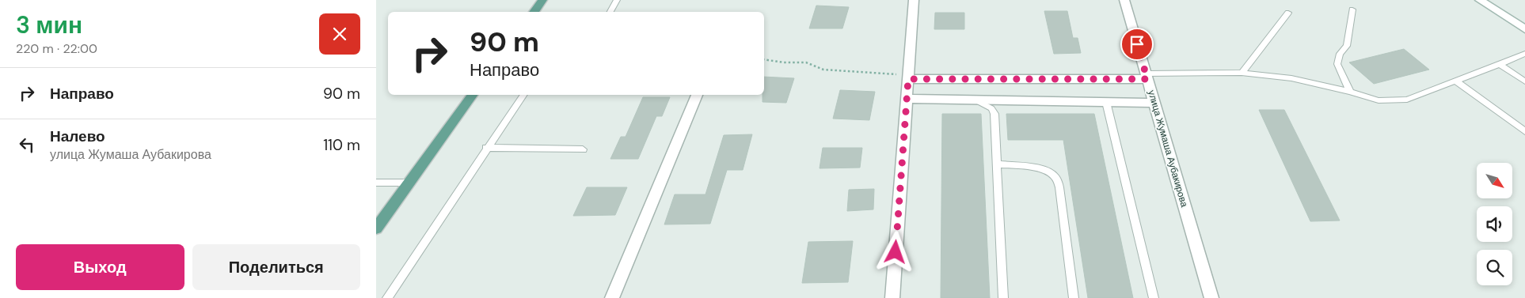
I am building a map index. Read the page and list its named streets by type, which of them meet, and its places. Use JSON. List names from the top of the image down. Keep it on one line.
{"streets":{"street":["улица Жумаша Аубакирова"]},"north":"bottom right","page":{"heading":["3 мин","220 m · 22:00"],"turn":["90 m","Направо"],"list":[{"name":"Направо","value":"90 m"},{"name":"Налево","note":"улица Жумаша Аубакирова","value":"110 m"}],"buttons":["Выход","Поделиться"]}}
